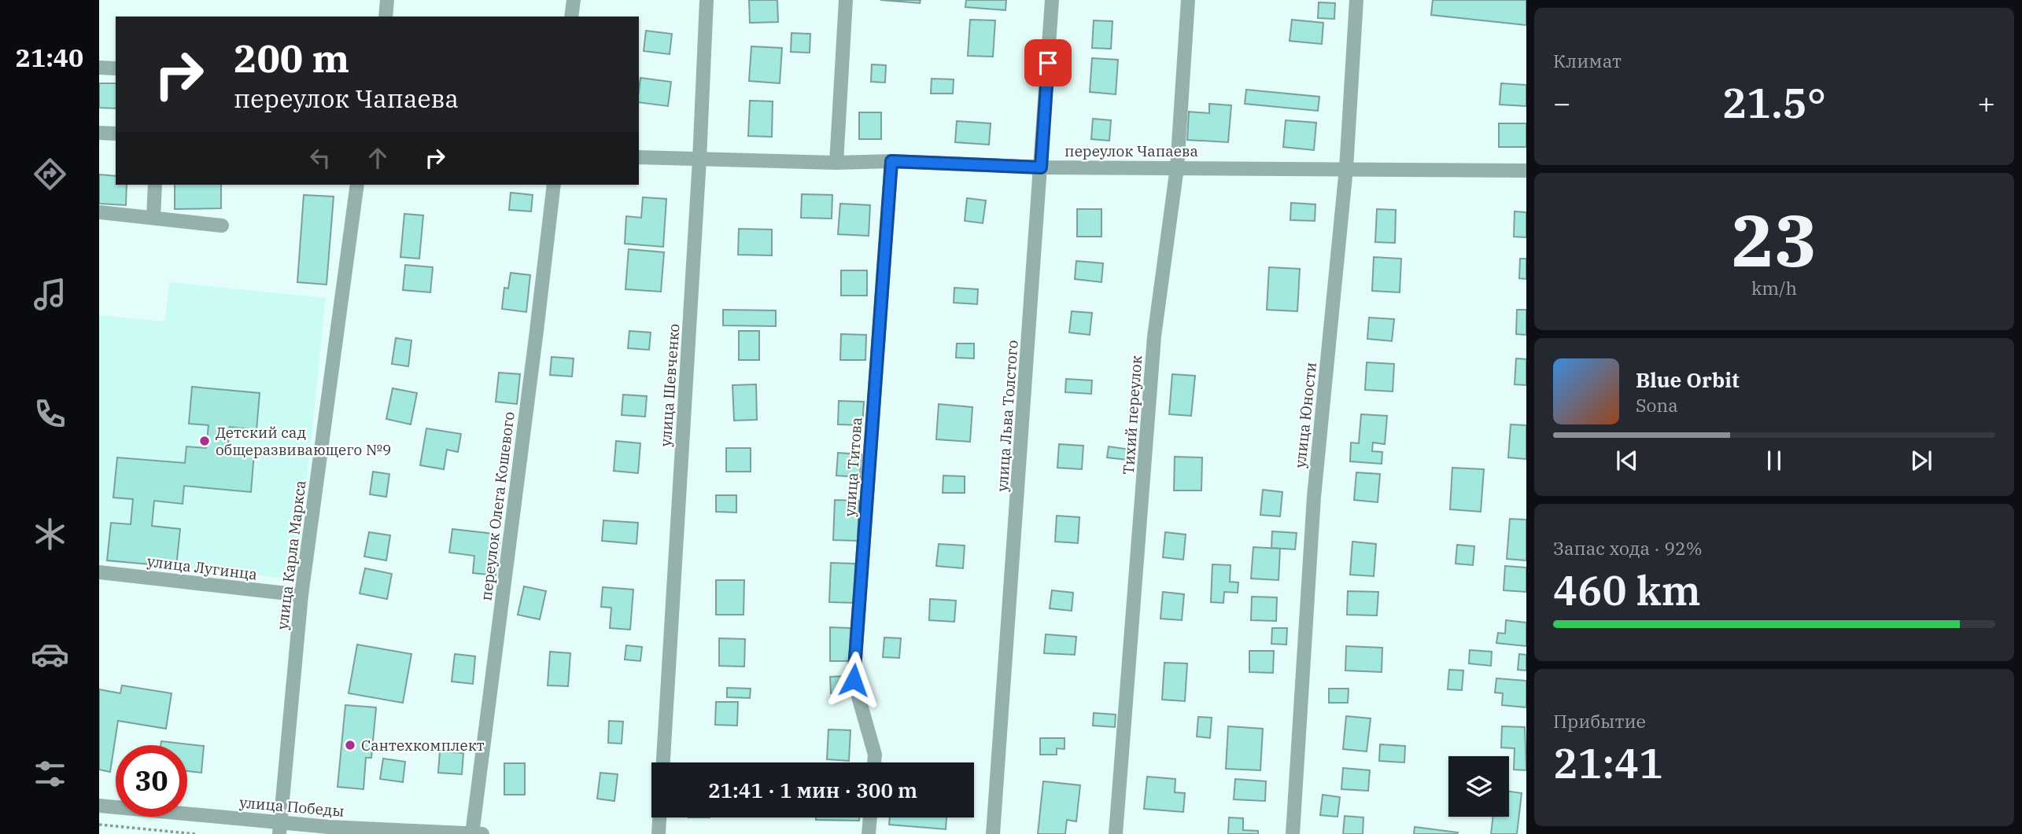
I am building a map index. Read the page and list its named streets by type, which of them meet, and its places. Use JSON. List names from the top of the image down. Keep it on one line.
{"streets":{"street":["переулок Чапаева","улица Шевченко","Тихий переулок","улица Юности","улица Льва Толстого","улица Титова","переулок Олега Кошевого","улица Карла Маркса","улица Лугинца","улица Победы"]},"crossings":[["переулок Чапаева","улица Шевченко"],["переулок Чапаева","Тихий переулок"],["переулок Чапаева","улица Юности"],["переулок Чапаева","улица Льва Толстого"],["переулок Чапаева","улица Титова"],["переулок Олега Кошевого","улица Победы"],["улица Карла Маркса","улица Лугинца"],["улица Карла Маркса","улица Победы"]],"places":["Детский сад общеразвивающего №9","Сантехкомплект"],"page":{"tabs":"21:40","tile":["Климат",["23","km/h"],["Запас хода · 92%","460 km"],["Прибытие","21:41"]],"turn":["200 m","переулок Чапаева"],"heat":["−","21.5°","+"],"song":["Blue Orbit","Sona"],"limit":"30","trip":"21:41 · 1 мин · 300 m"}}
